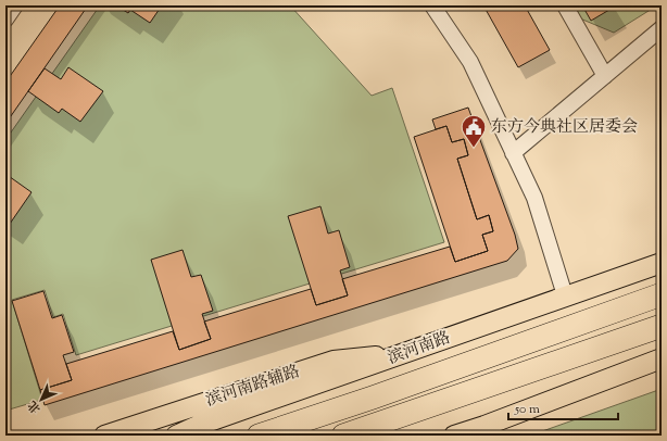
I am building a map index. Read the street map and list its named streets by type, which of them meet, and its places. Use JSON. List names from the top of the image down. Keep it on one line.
{"streets":{"highway":["滨河南路"],"main road":["滨河南路辅路"]},"crossings":[["滨河南路","滨河南路辅路"]],"places":{"public building":["东方今典社区居委会"]},"scale_bar":"50 m","north":"bottom left"}
